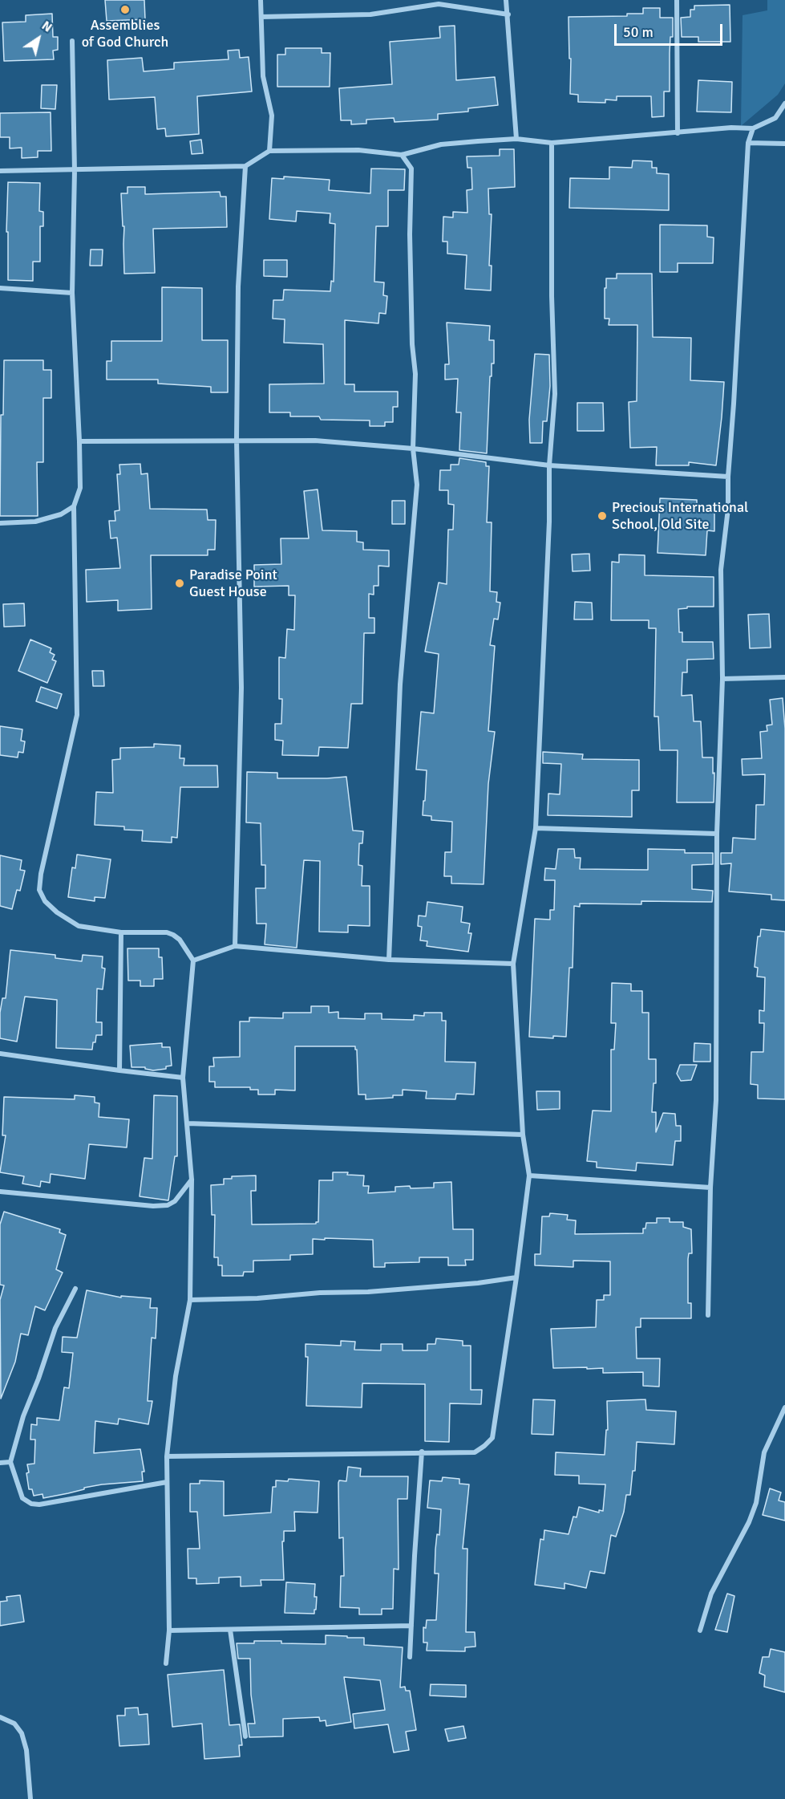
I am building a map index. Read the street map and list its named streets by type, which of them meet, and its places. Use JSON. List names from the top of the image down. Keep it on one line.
{"places":["Assemblies of God Church","Precious International School, Old Site","Paradise Point Guest House"],"scale_bar":"50 m","north":"top right"}
